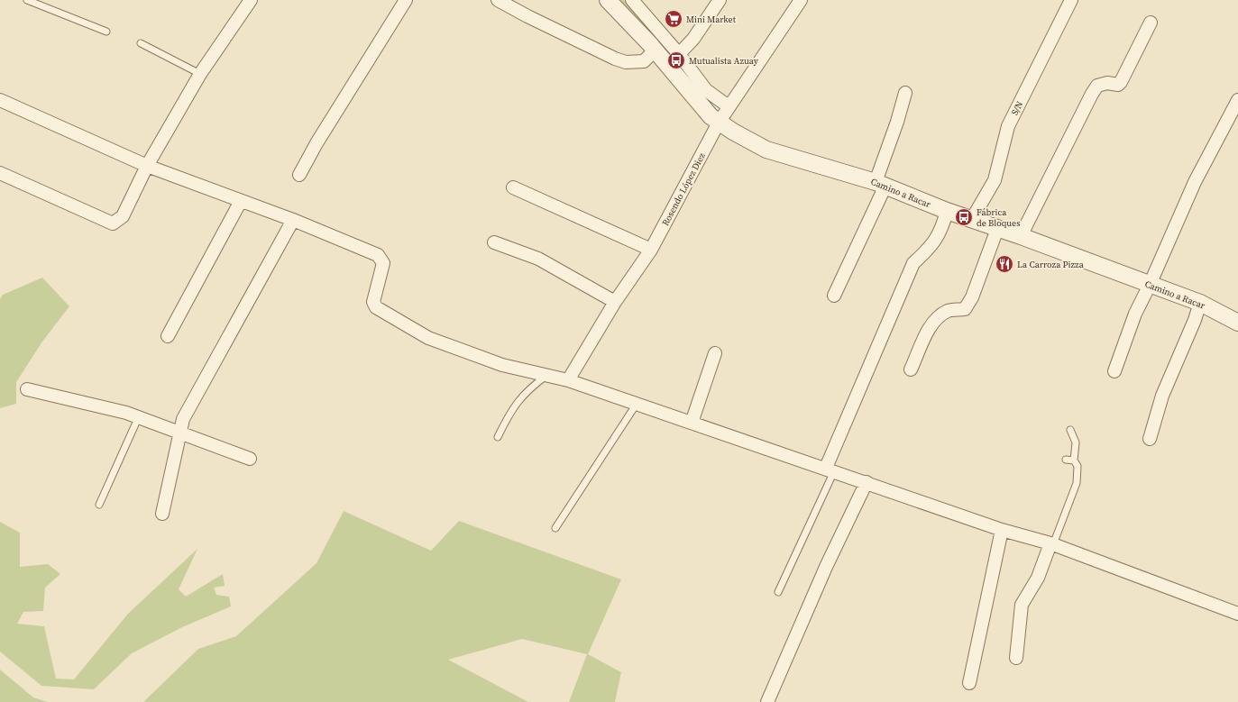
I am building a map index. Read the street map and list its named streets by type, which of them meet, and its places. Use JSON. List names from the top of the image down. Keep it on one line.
{"streets":{"street":["S/N","Rosendo López Diez","Camino a Racar"]},"crossings":[["S/N","Camino a Racar"],["Rosendo López Diez","Camino a Racar"]],"places":{"supermarket":["Mini Market"],"bus stop":["Mutualista Azuay","Fábrica de Bloques"],"restaurant":["La Carroza Pizza"]}}
